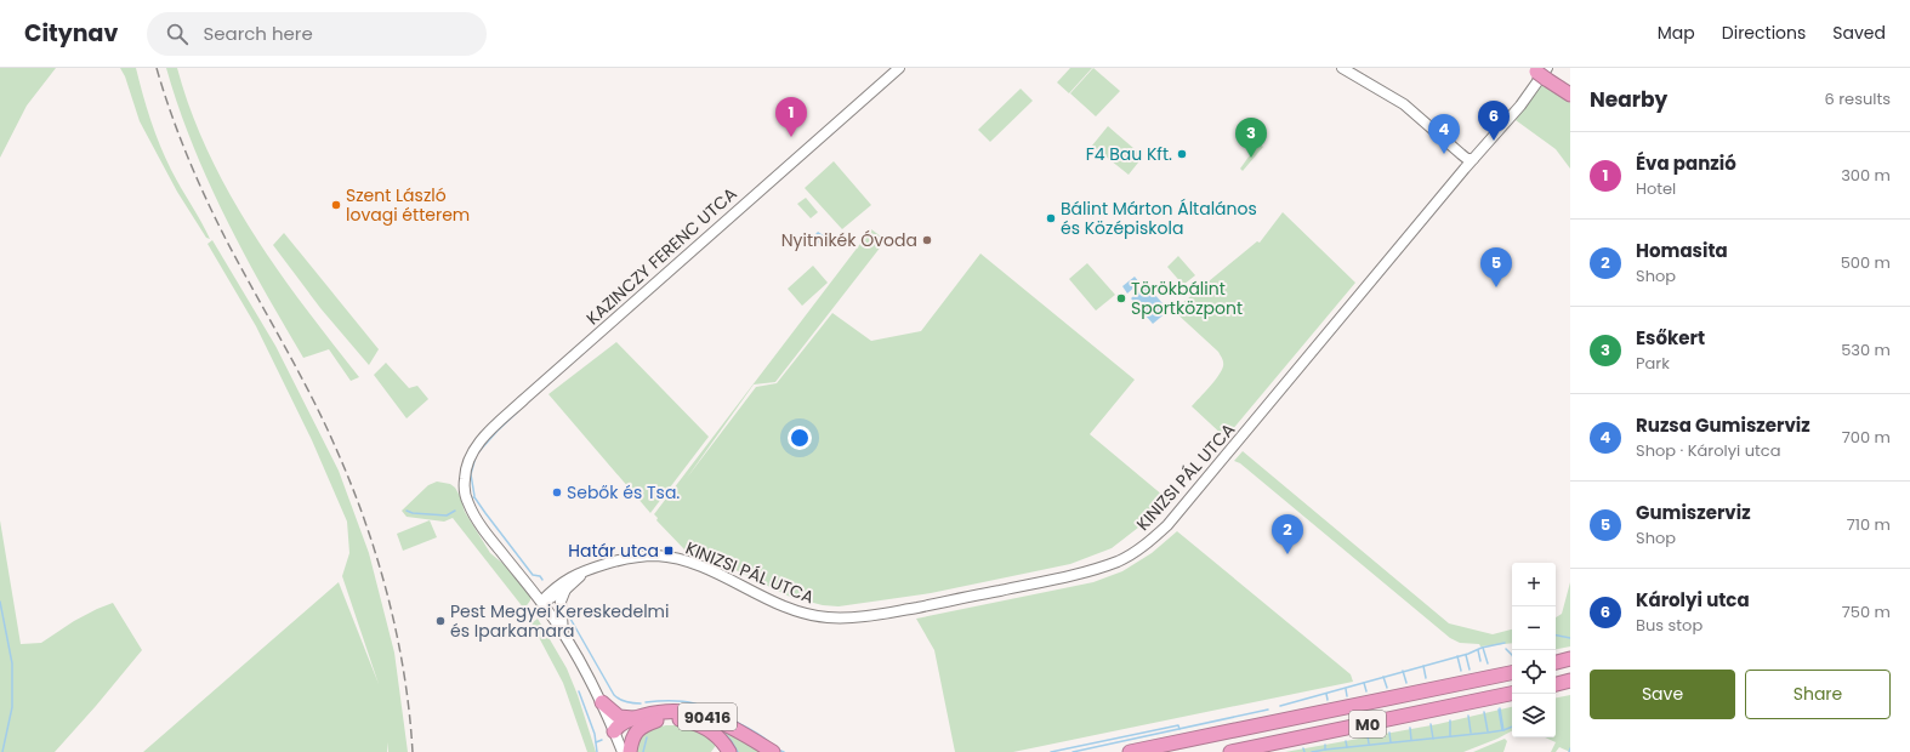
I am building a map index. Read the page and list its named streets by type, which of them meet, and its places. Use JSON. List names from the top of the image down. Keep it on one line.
{"streets":{"highway":["90416","M0"],"street":["KAZINCZY FERENC UTCA","KINIZSI PÁL UTCA"]},"places":{"other":["F4 Bau Kft.","Szent László lovagi étterem","Bálint Márton Általános és Középiskola","Nyitnikék Óvoda","Törökbálint Sportközpont","Sebők és Tsa.","Pest Megyei Kereskedelmi és Iparkamara"],"transit":["Határ utca"]},"page":{"header":"Citynav","search":"Search here","nav":["Map","Directions","Saved"],"heading":["Nearby","6 results"],"pins":["1","6","4","3","5","2"],"list":[{"mark":"1","name":"Éva panzió","note":"Hotel","value":"300 m"},{"mark":"2","name":"Homasita","note":"Shop","value":"500 m"},{"mark":"3","name":"Esőkert","note":"Park","value":"530 m"},{"mark":"4","name":"Ruzsa Gumiszerviz","note":"Shop · Károlyi utca","value":"700 m"},{"mark":"5","name":"Gumiszerviz","note":"Shop","value":"710 m"},{"mark":"6","name":"Károlyi utca","note":"Bus stop","value":"750 m"}],"map_buttons":["+","−"],"buttons":["Save","Share"]}}
